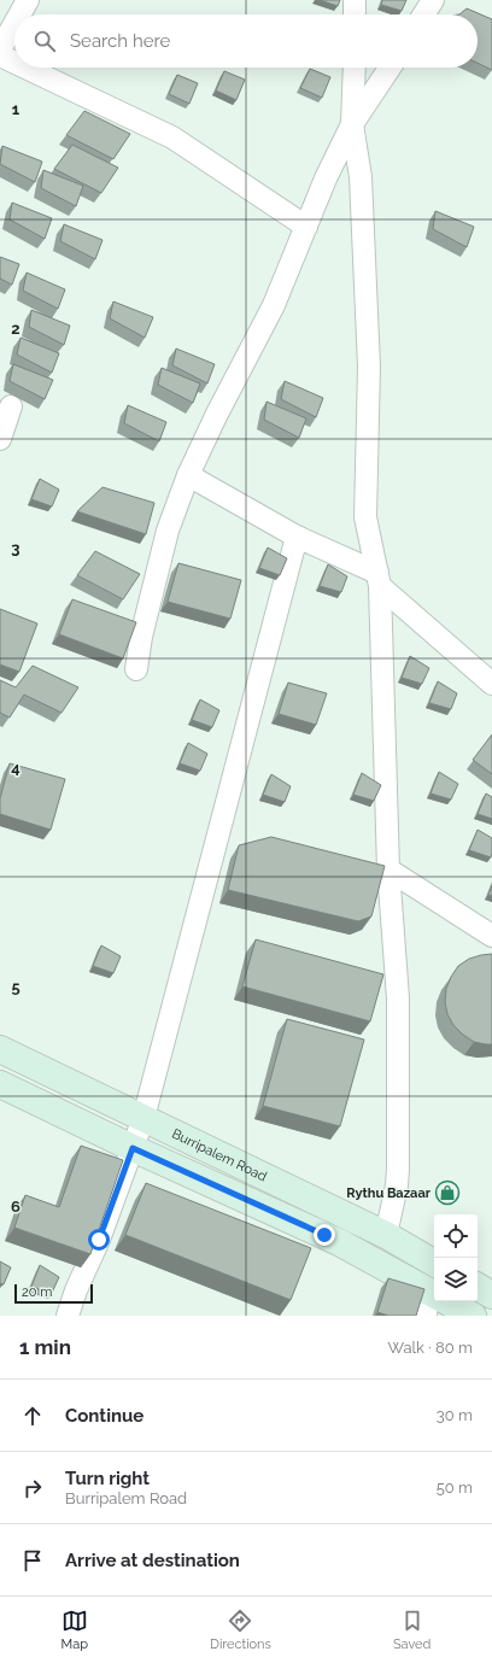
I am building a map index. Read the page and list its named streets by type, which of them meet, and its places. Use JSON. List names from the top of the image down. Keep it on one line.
{"streets":{"main road":["Burripalem Road"]},"places":{"shop":["Rythu Bazaar"]},"scale_bar":"20 m","page":{"search":"Search here","scale":"20 m","heading":["1 min","Walk · 80 m"],"list":[["Continue","30 m"],["Turn right","Burripalem Road","50 m"],"Arrive at destination"],"nav":["Map","Directions","Saved"]},"grid":{"rows":["1","2","3","4","5","6"]}}
